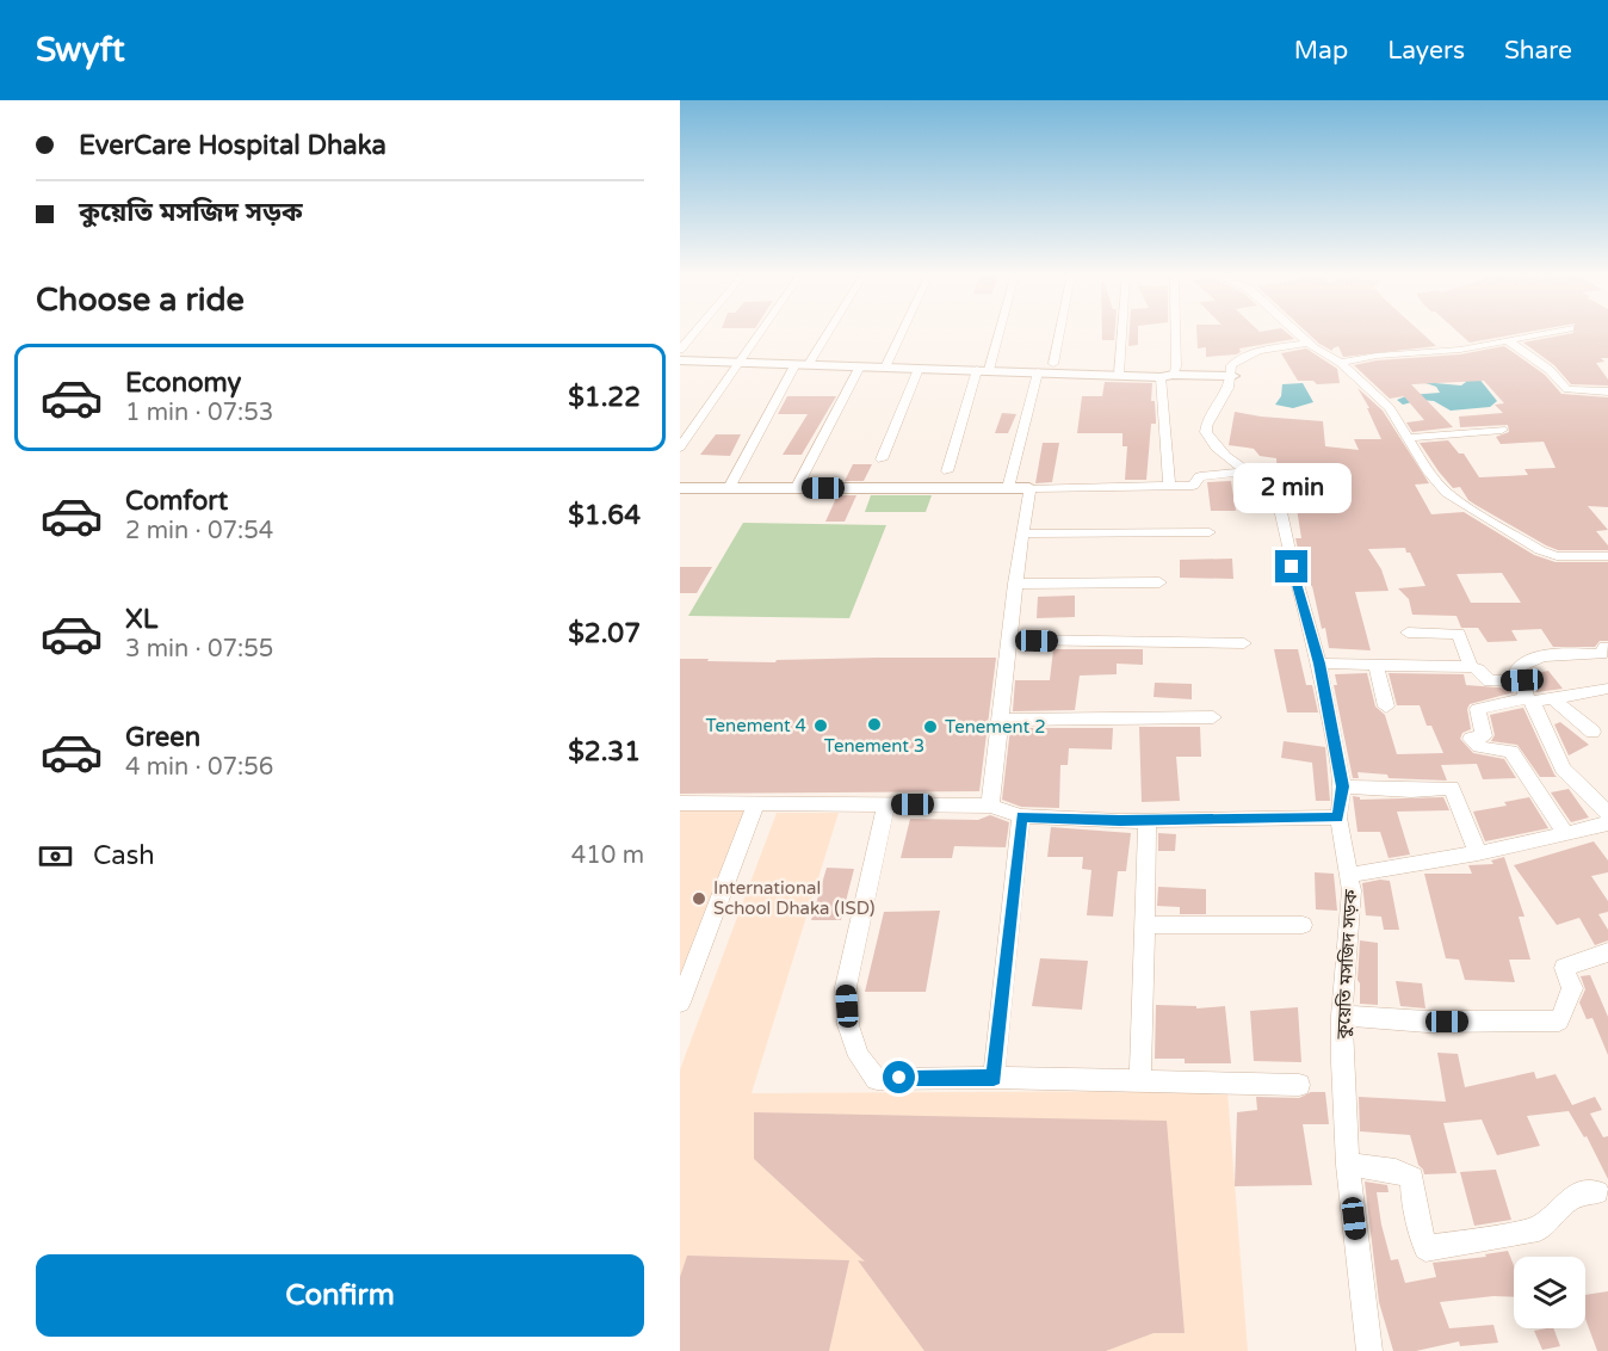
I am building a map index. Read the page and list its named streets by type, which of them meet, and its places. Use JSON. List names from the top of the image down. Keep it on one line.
{"streets":{"street":["কুয়েতি মসজিদ সড়ক"]},"places":["Tenement 3","Tenement 4","Tenement 2","International School Dhaka (ISD)"],"page":{"header":"Swyft","nav":["Map","Layers","Share"],"banner":["EverCare Hospital Dhaka","কুয়েতি মসজিদ সড়ক"],"heading":"Choose a ride","list":[{"name":"Economy","note":"1 min · 07:53","value":"$1.22"},{"name":"Comfort","note":"2 min · 07:54","value":"$1.64"},{"name":"XL","note":"3 min · 07:55","value":"$2.07"},{"name":"Green","note":"4 min · 07:56","value":"$2.31"}],"bubble":"2 min","pay":["Cash","410 m"],"buttons":"Confirm"}}
